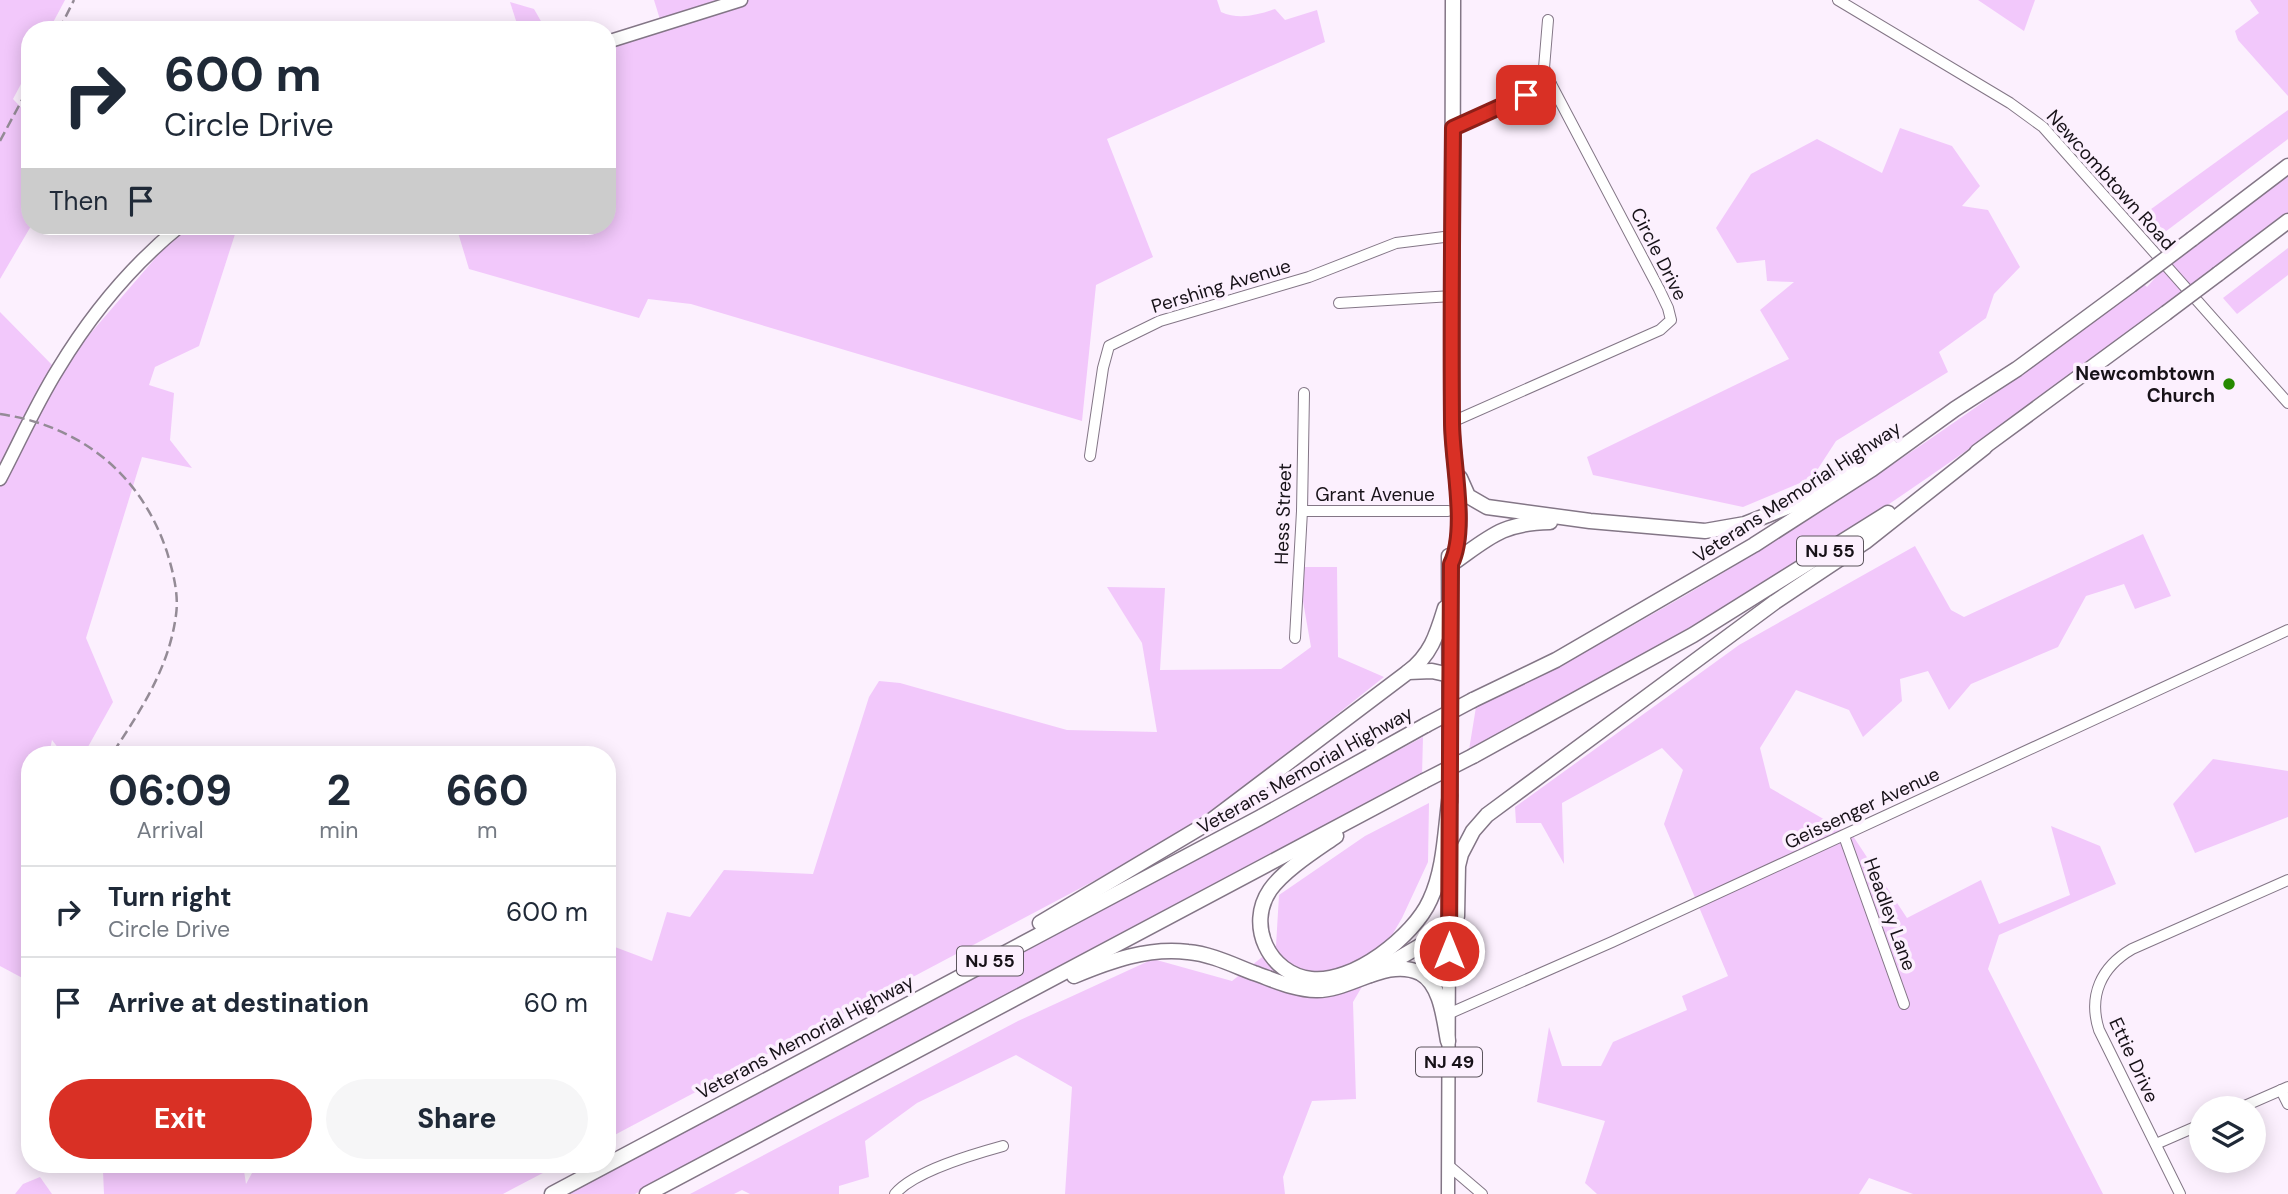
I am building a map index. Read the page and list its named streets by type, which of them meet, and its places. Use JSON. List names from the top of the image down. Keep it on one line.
{"streets":{"highway":["Veterans Memorial Highway","NJ 55","NJ 49"],"street":["Newcombtown Road","Circle Drive","Pershing Avenue","Grant Avenue","Hess Street","Geissenger Avenue","Headley Lane","Ettie Drive"]},"crossings":[["Circle Drive","NJ 49"],["Pershing Avenue","NJ 49"],["Grant Avenue","Hess Street"],["Grant Avenue","NJ 49"],["Geissenger Avenue","Headley Lane"],["Geissenger Avenue","NJ 49"]],"places":["Newcombtown Church"],"page":{"turn":["600 m","Circle Drive"],"then":"Then","eta":["06:09","Arrival","2","min","660","m"],"list":[{"name":"Turn right","note":"Circle Drive","value":"600 m"},{"name":"Arrive at destination","value":"60 m"}],"buttons":["Exit","Share"]}}
